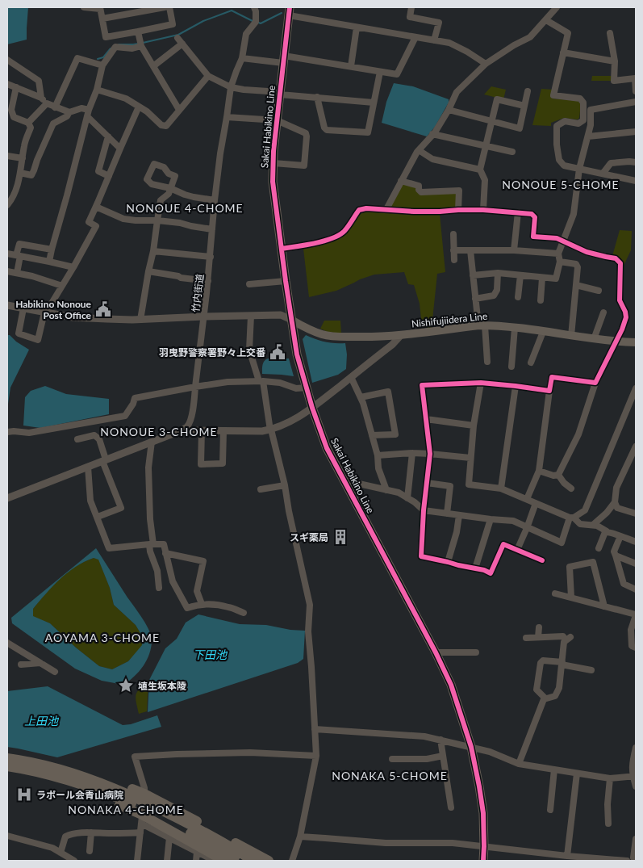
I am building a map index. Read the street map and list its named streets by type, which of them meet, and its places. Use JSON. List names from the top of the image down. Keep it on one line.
{"streets":{"main road":["Sakai Habikino Line","Nishifujiidera Line"],"street":["竹内街道"]},"crossings":[["Sakai Habikino Line","Nishifujiidera Line"]],"districts":["NONOUE 5-CHOME","NONOUE 4-CHOME","NONOUE 3-CHOME","AOYAMA 3-CHOME","NONAKA 5-CHOME","NONAKA 4-CHOME"],"water":["下田池","上田池"],"places":{"public building":["Habikino Nonoue Post Office","羽曳野警察署野々上交番"],"building":["スギ薬局"],"place":["埴生坂本陵"],"hospital":["ラポール会青山病院"]}}
